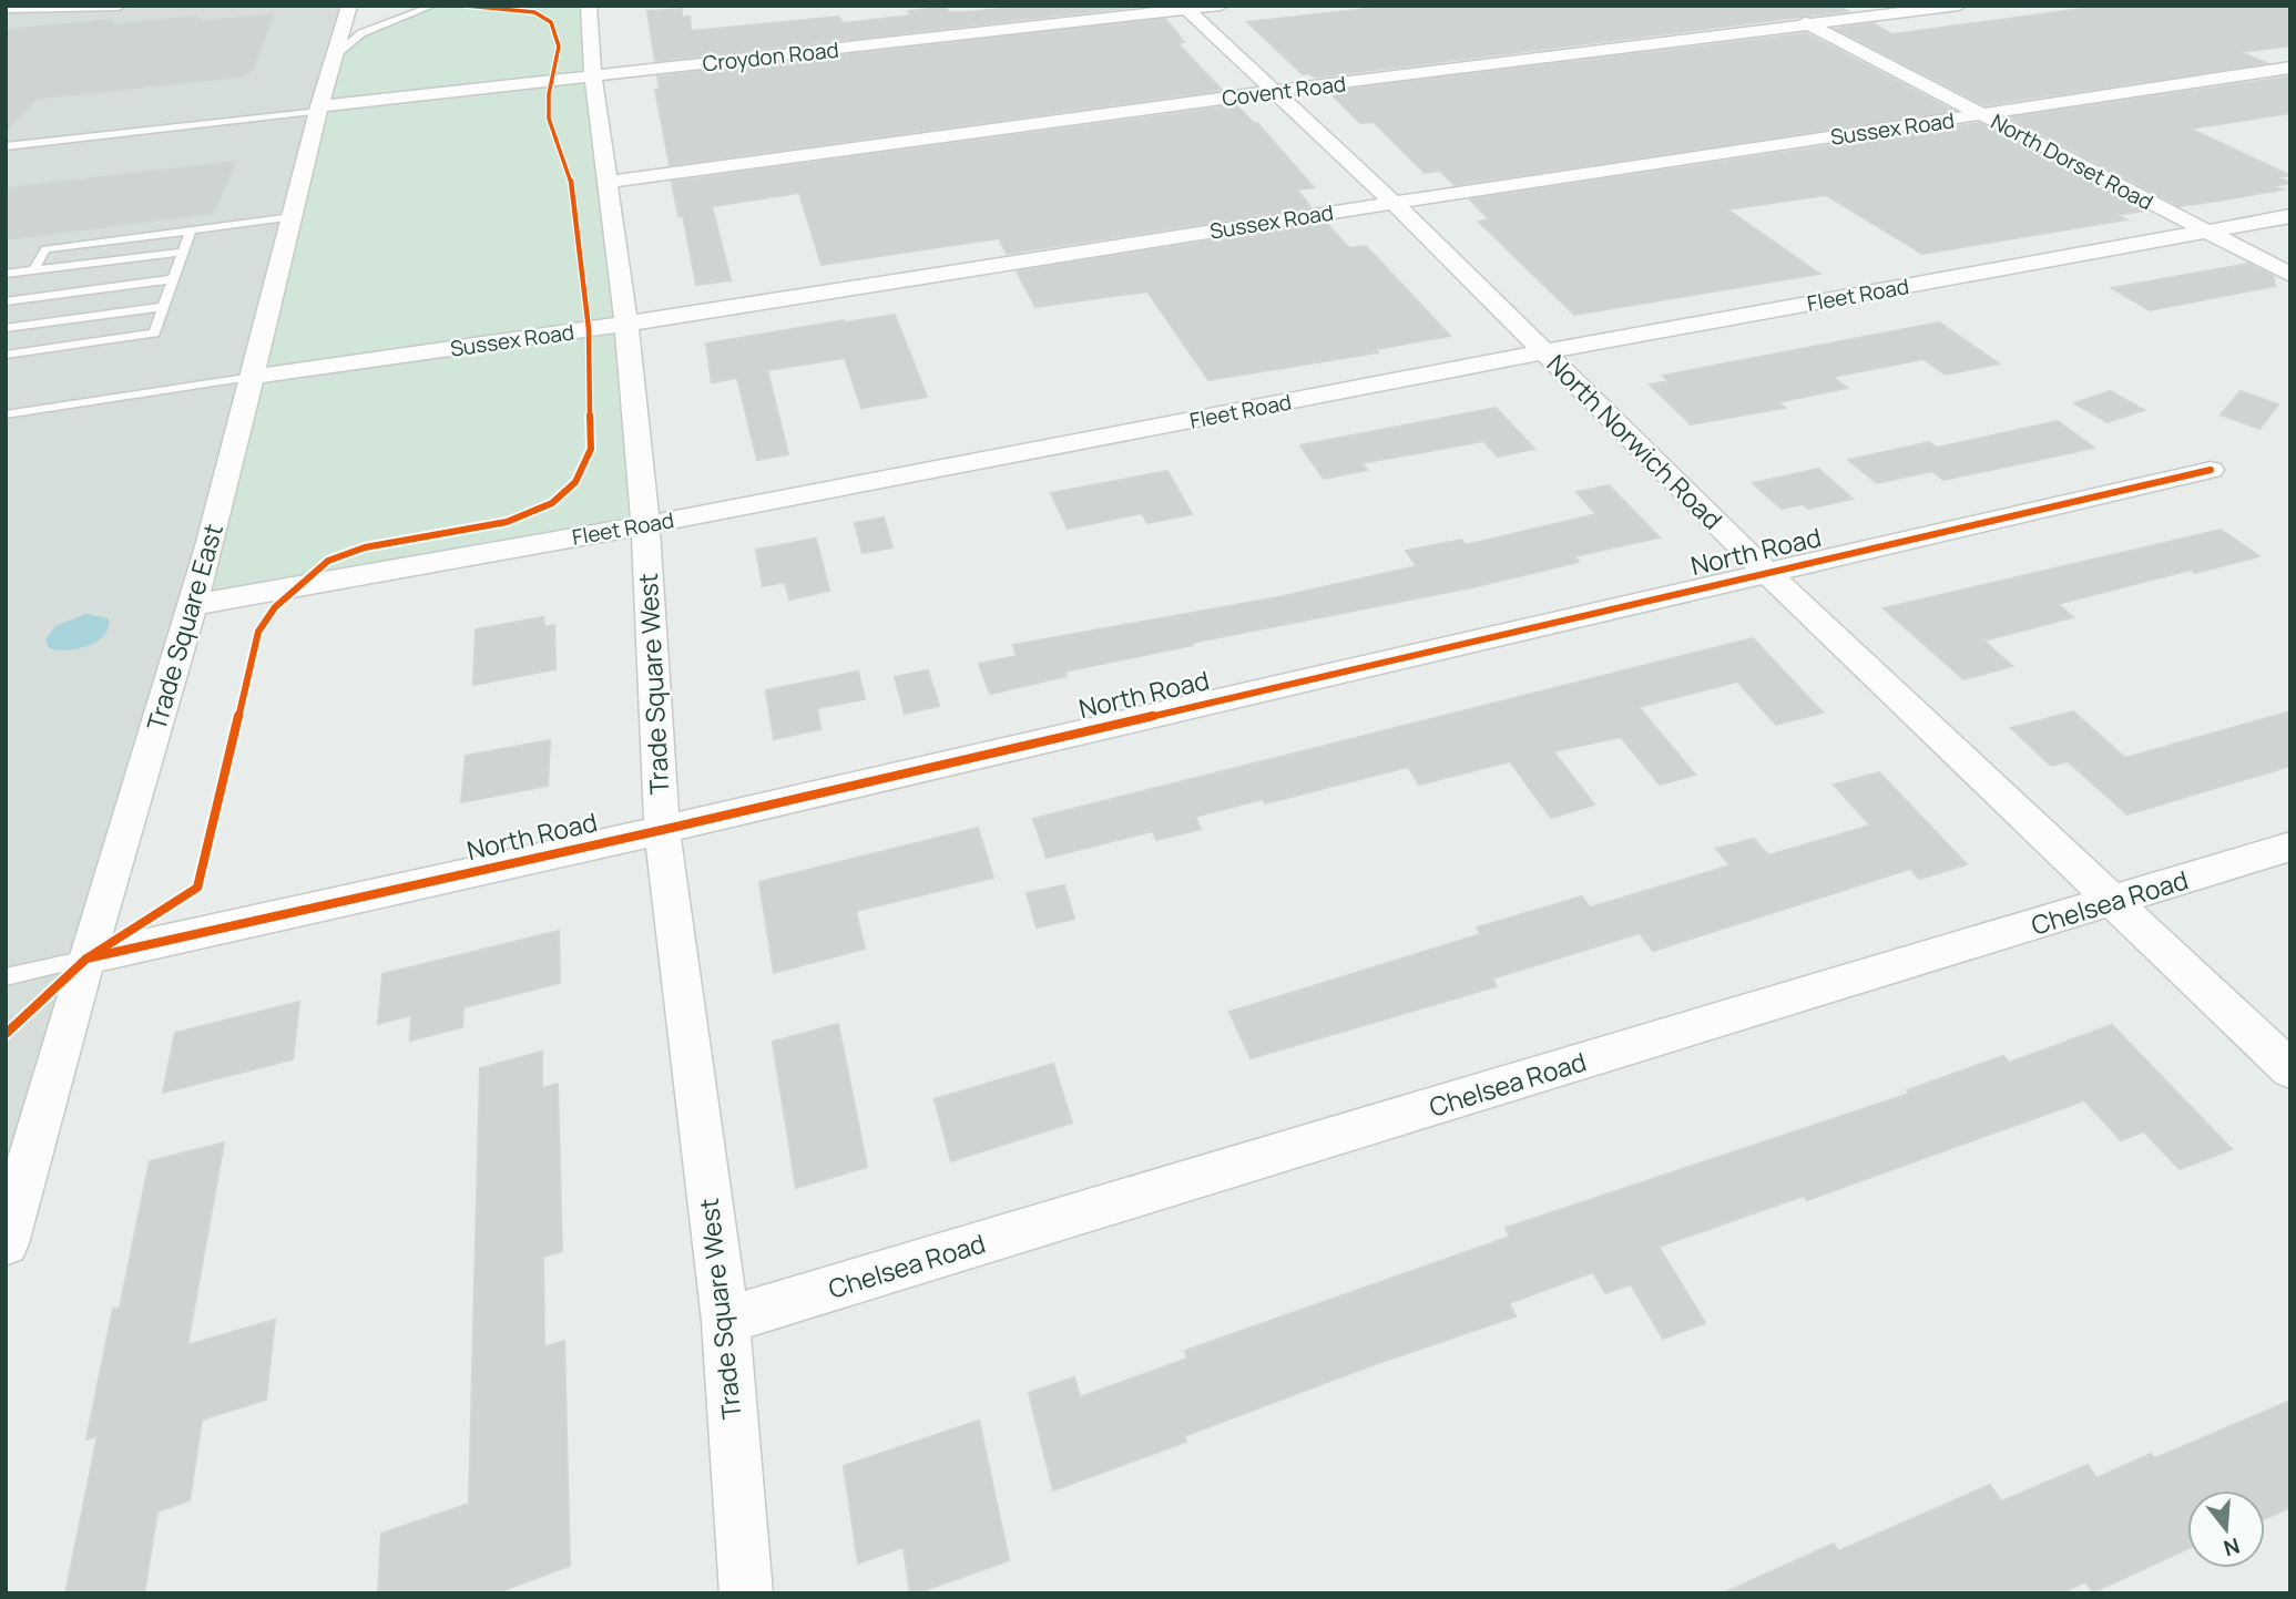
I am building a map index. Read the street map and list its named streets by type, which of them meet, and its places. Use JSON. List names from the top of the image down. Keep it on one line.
{"streets":{"street":["Croydon Road","Covent Road","Sussex Road","North Dorset Road","Fleet Road","North Norwich Road","North Road","Trade Square East","Trade Square West","Chelsea Road"]},"crossings":[["Croydon Road","North Norwich Road"],["Croydon Road","Trade Square East"],["Croydon Road","Trade Square West"],["Covent Road","North Dorset Road"],["Covent Road","North Norwich Road"],["Covent Road","Trade Square West"],["Sussex Road","North Dorset Road"],["Sussex Road","North Norwich Road"],["Sussex Road","Trade Square East"],["Sussex Road","Trade Square West"],["North Dorset Road","Fleet Road"],["Fleet Road","North Norwich Road"],["Fleet Road","Trade Square East"],["Fleet Road","Trade Square West"],["North Norwich Road","North Road"],["North Norwich Road","Chelsea Road"],["North Road","Trade Square East"],["North Road","Trade Square West"],["Trade Square West","Chelsea Road"]],"north":"bottom"}
